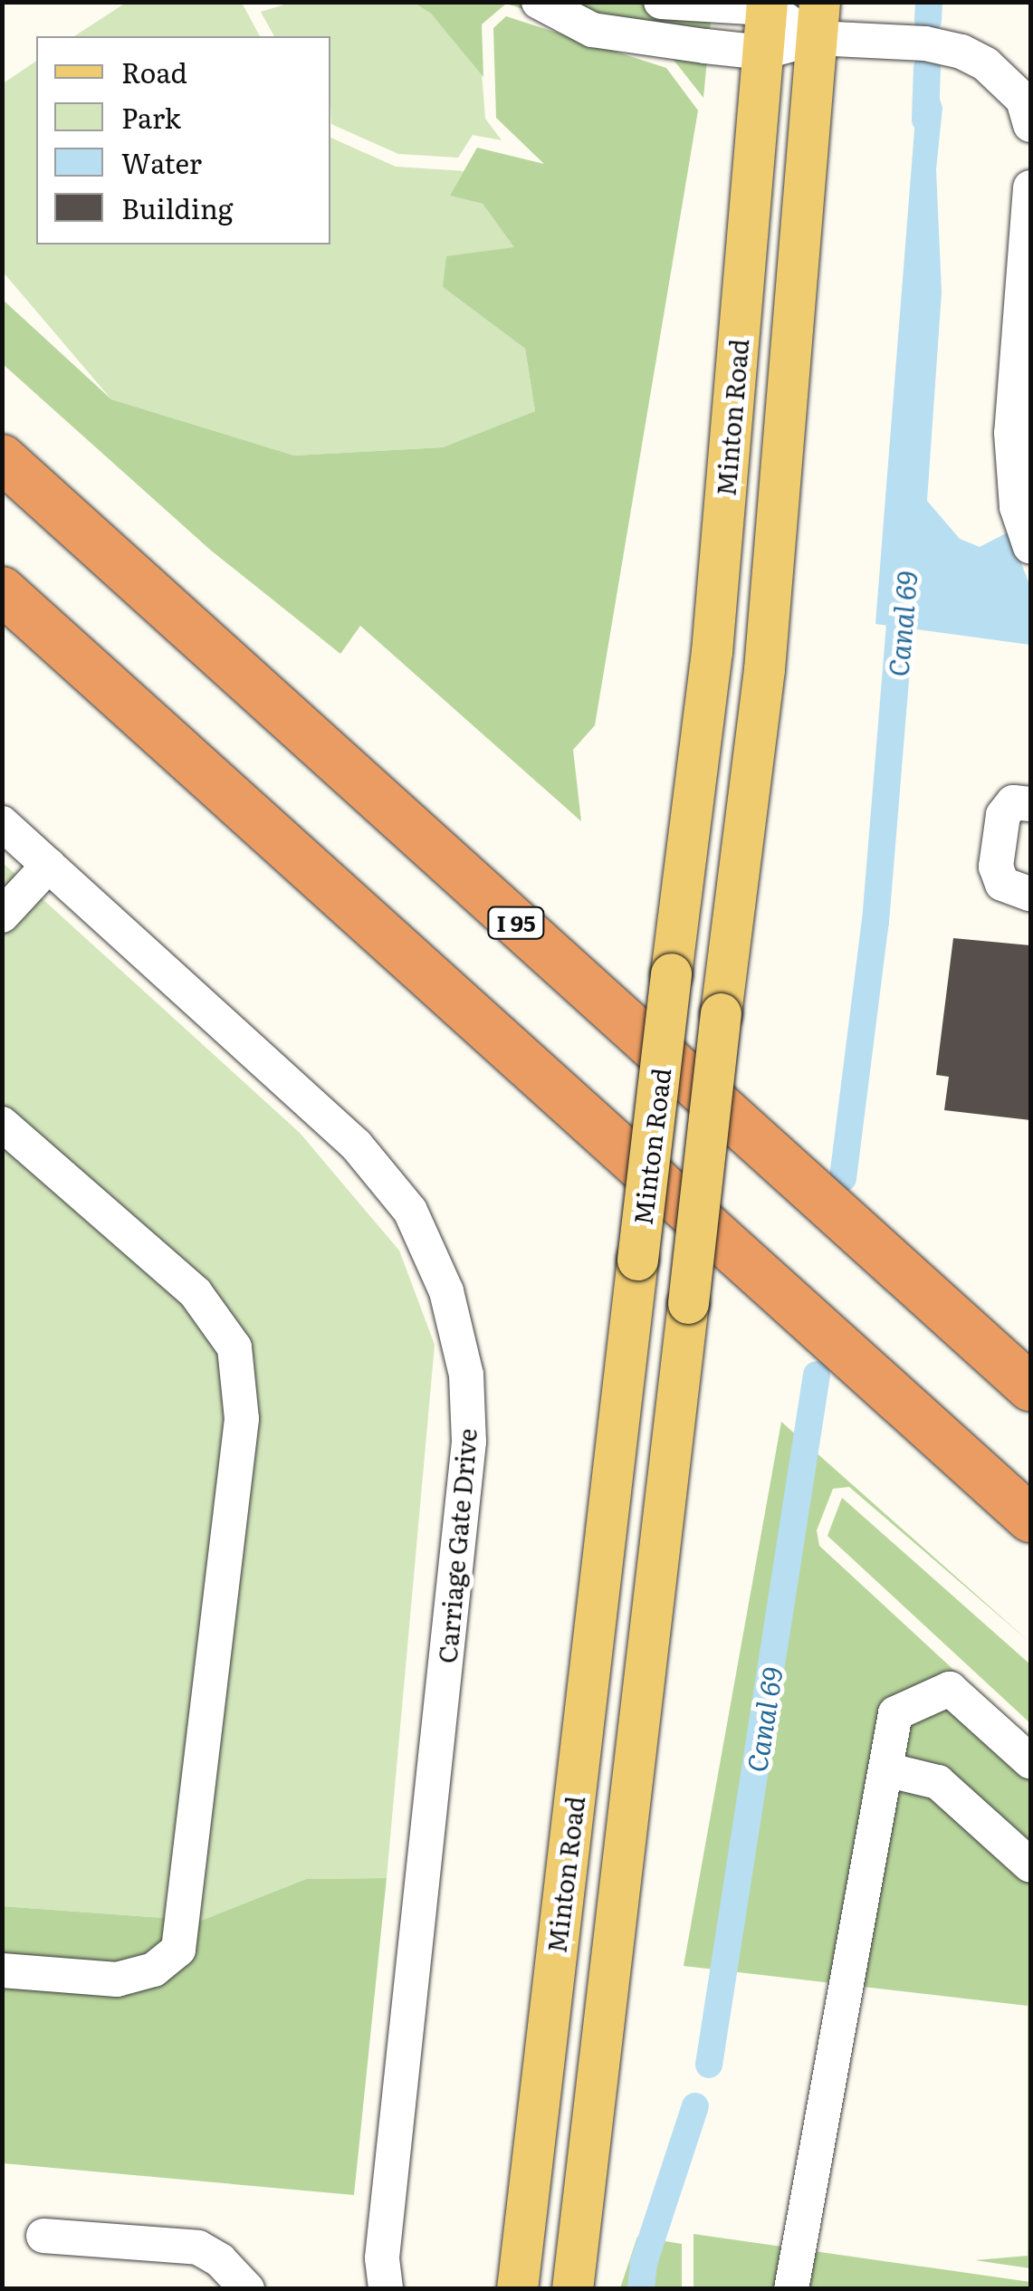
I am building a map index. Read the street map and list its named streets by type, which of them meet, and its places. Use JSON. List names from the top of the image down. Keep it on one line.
{"streets":{"highway":["I 95"],"main road":["Minton Road"],"street":["Carriage Gate Drive"]},"water":["Canal 69"],"legend":["Road","Park","Water","Building"]}
